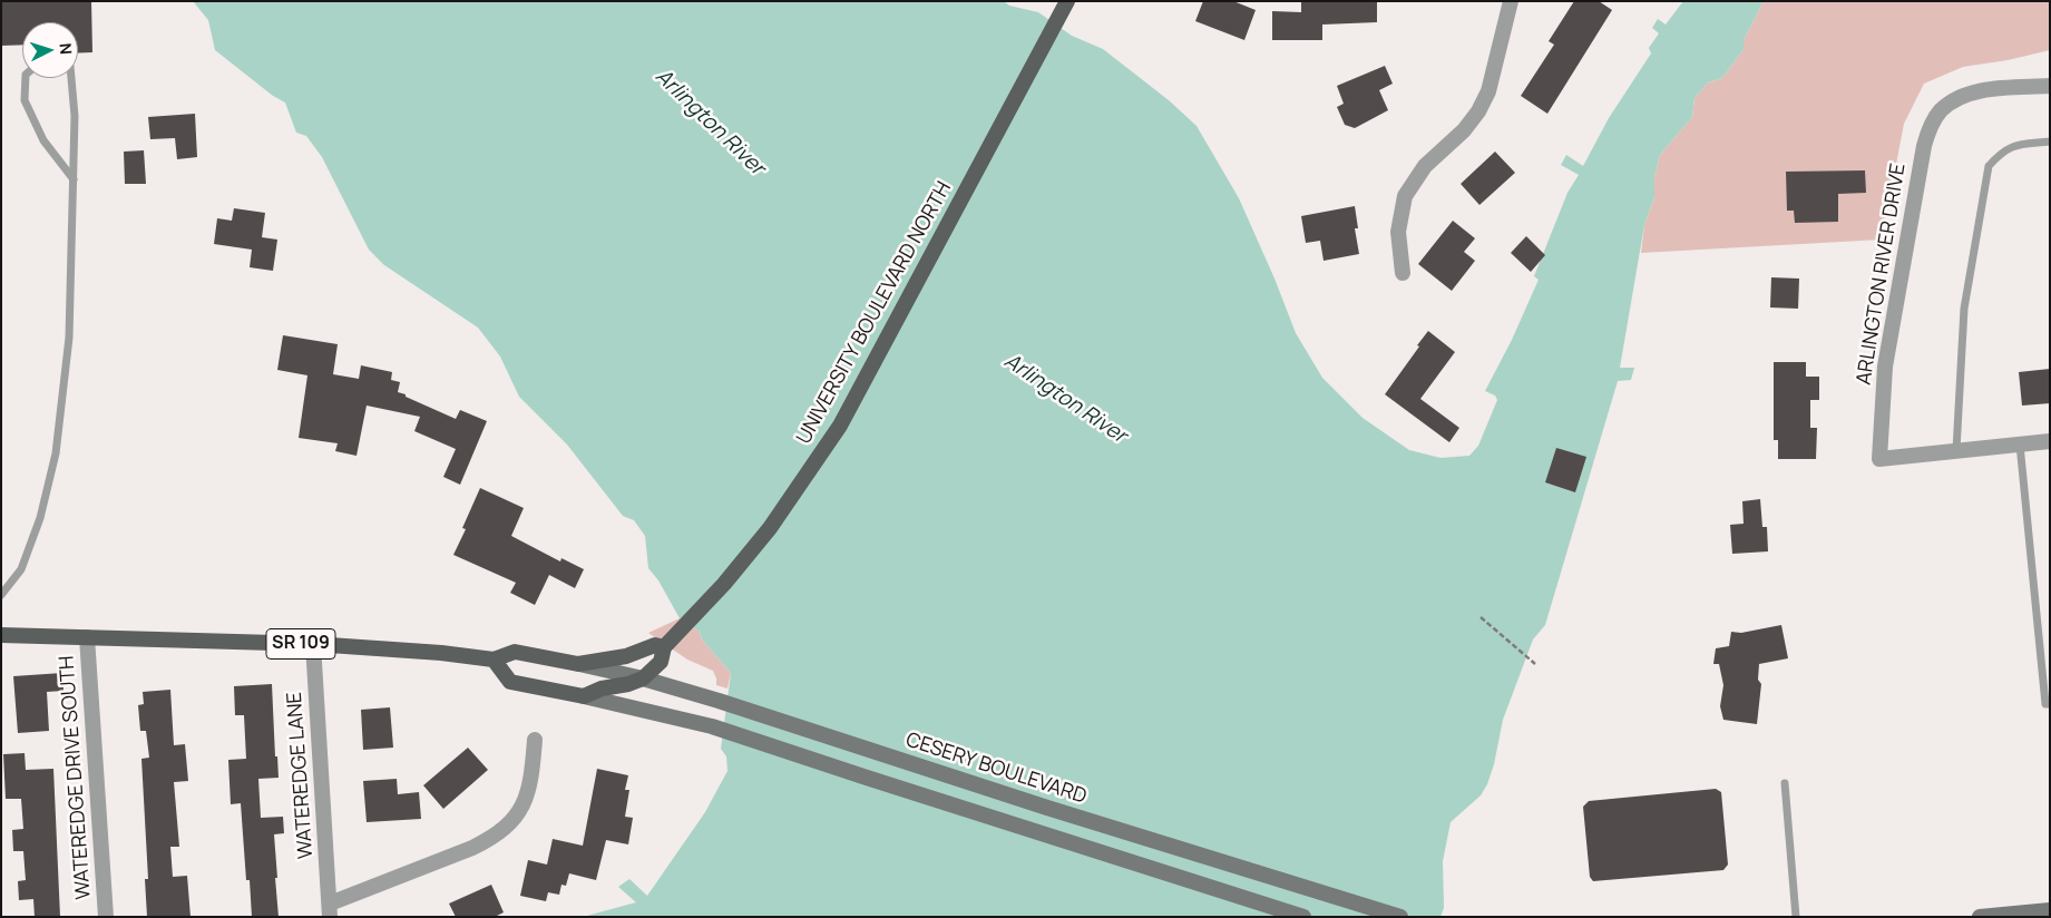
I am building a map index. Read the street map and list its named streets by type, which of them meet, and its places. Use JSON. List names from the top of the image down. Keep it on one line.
{"streets":{"main road":["UNIVERSITY BOULEVARD NORTH","SR 109","CESERY BOULEVARD"],"street":["ARLINGTON RIVER DRIVE","WATEREDGE LANE","WATEREDGE DRIVE SOUTH"]},"crossings":[["UNIVERSITY BOULEVARD NORTH","CESERY BOULEVARD"],["SR 109","CESERY BOULEVARD"],["SR 109","WATEREDGE LANE"],["SR 109","WATEREDGE DRIVE SOUTH"]],"water":["Arlington River"],"north":"right"}
